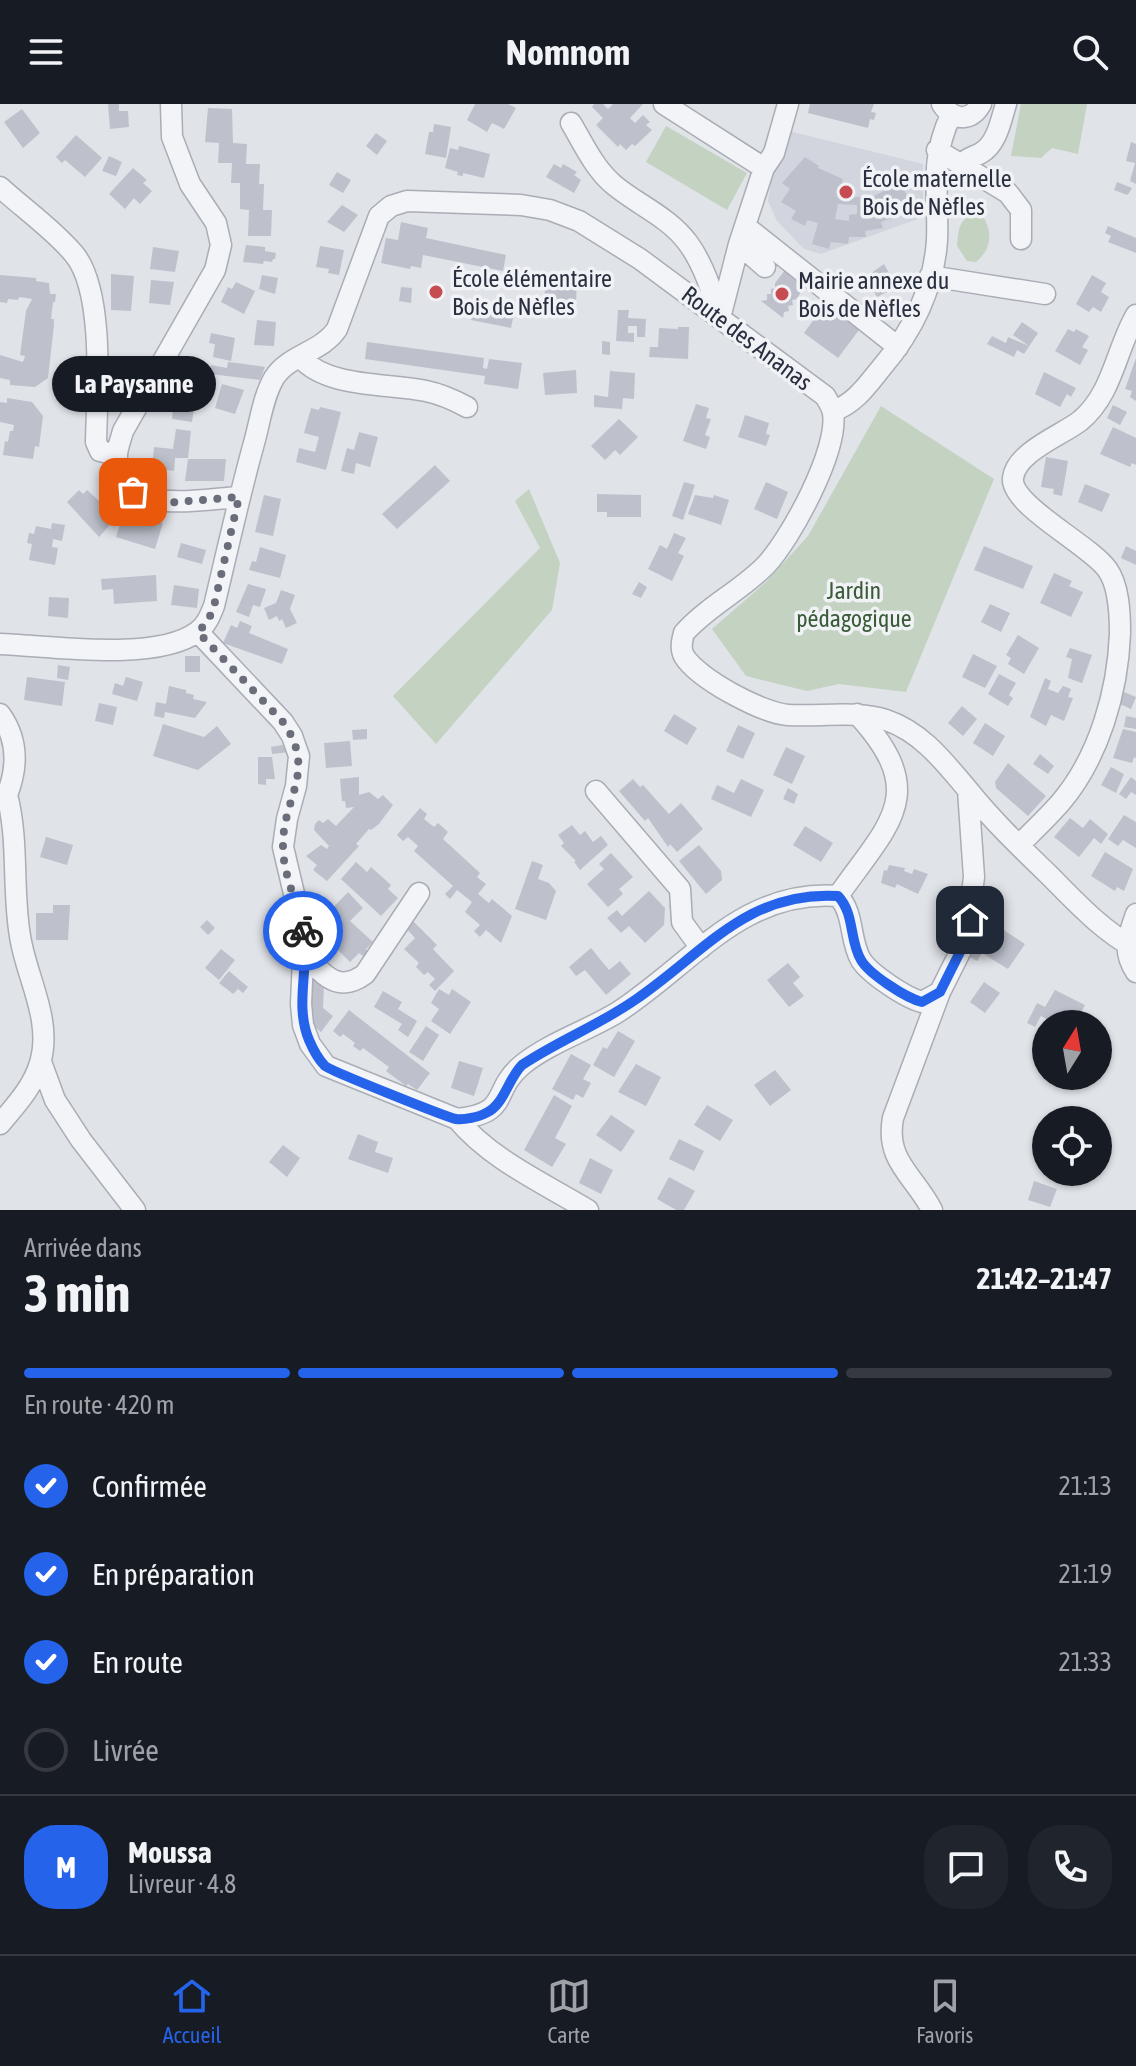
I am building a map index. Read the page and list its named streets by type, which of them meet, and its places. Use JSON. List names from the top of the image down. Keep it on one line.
{"streets":{"street":["Route des Ananas"]},"parks":["Jardin pédagogique"],"places":["École maternelle Bois de Nèfles","École élémentaire Bois de Nèfles","Mairie annexe du Bois de Nèfles","La Paysanne"],"north":"top","page":{"header":"Nomnom","bubble":"La Paysanne","heading":["3 min","Arrivée dans","21:42–21:47"],"panel":["Moussa","Livreur · 4.8"],"bar":"En route · 420 m","list":[["Confirmée","21:13"],["En préparation","21:19"],["En route","21:33"],"Livrée"],"round":"M","tabs":["Accueil","Carte","Favoris"]}}
